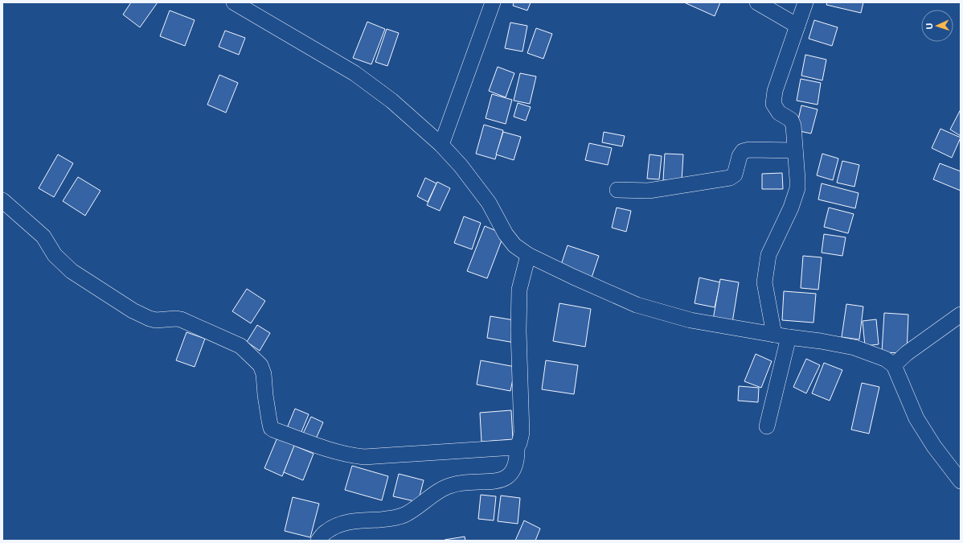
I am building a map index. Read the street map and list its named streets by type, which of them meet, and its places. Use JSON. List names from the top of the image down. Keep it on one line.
{"north":"left"}
